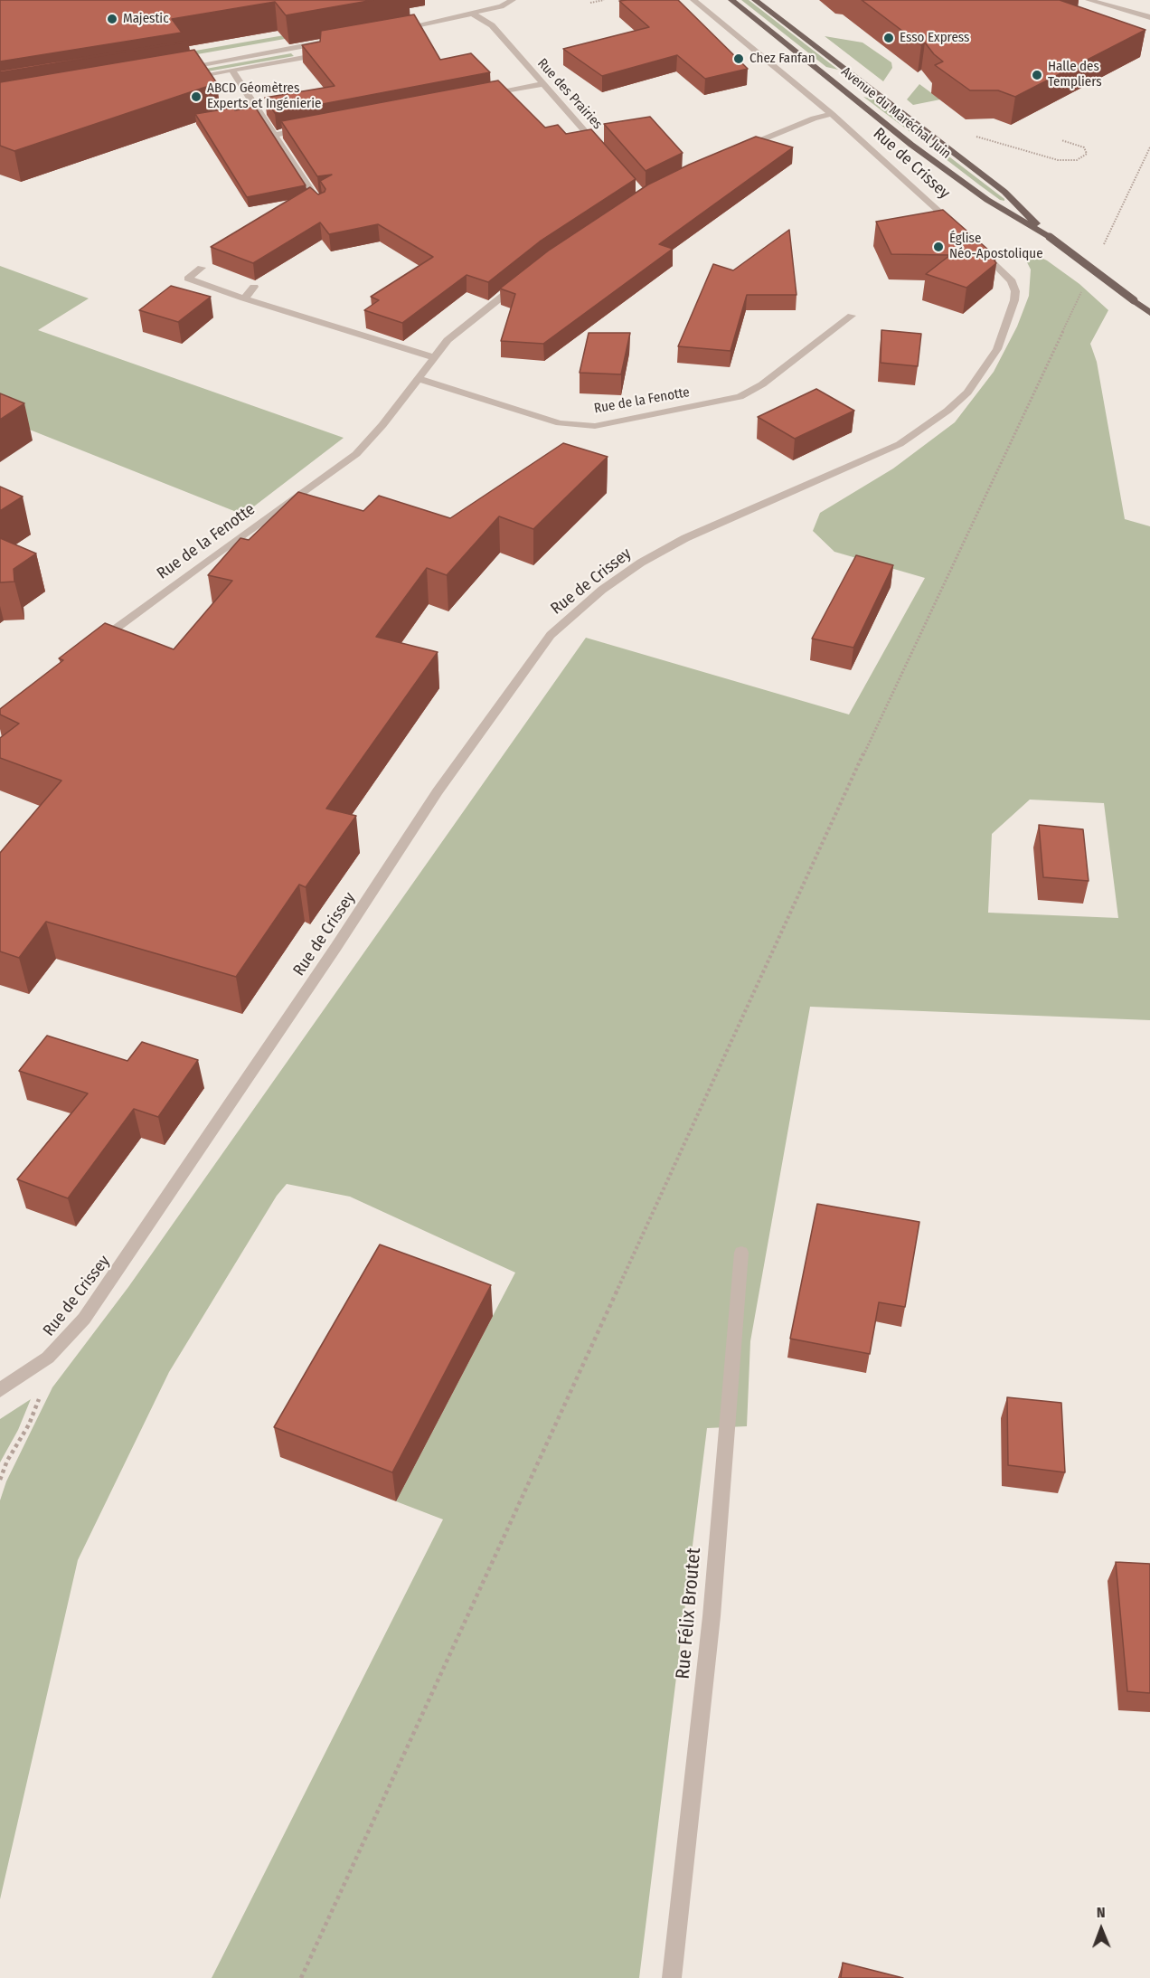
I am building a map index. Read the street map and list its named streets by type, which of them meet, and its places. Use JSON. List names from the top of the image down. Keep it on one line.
{"streets":{"main road":["Avenue du Maréchal Juin"],"street":["Rue des Prairies","Rue de Crissey","Rue de la Fenotte","Rue Félix Broutet"]},"places":["Majestic","Esso Express","Chez Fanfan","Halle des Templiers","ABCD Géomètres Experts et Ingénierie","Église Néo-Apostolique"],"north":"top"}
